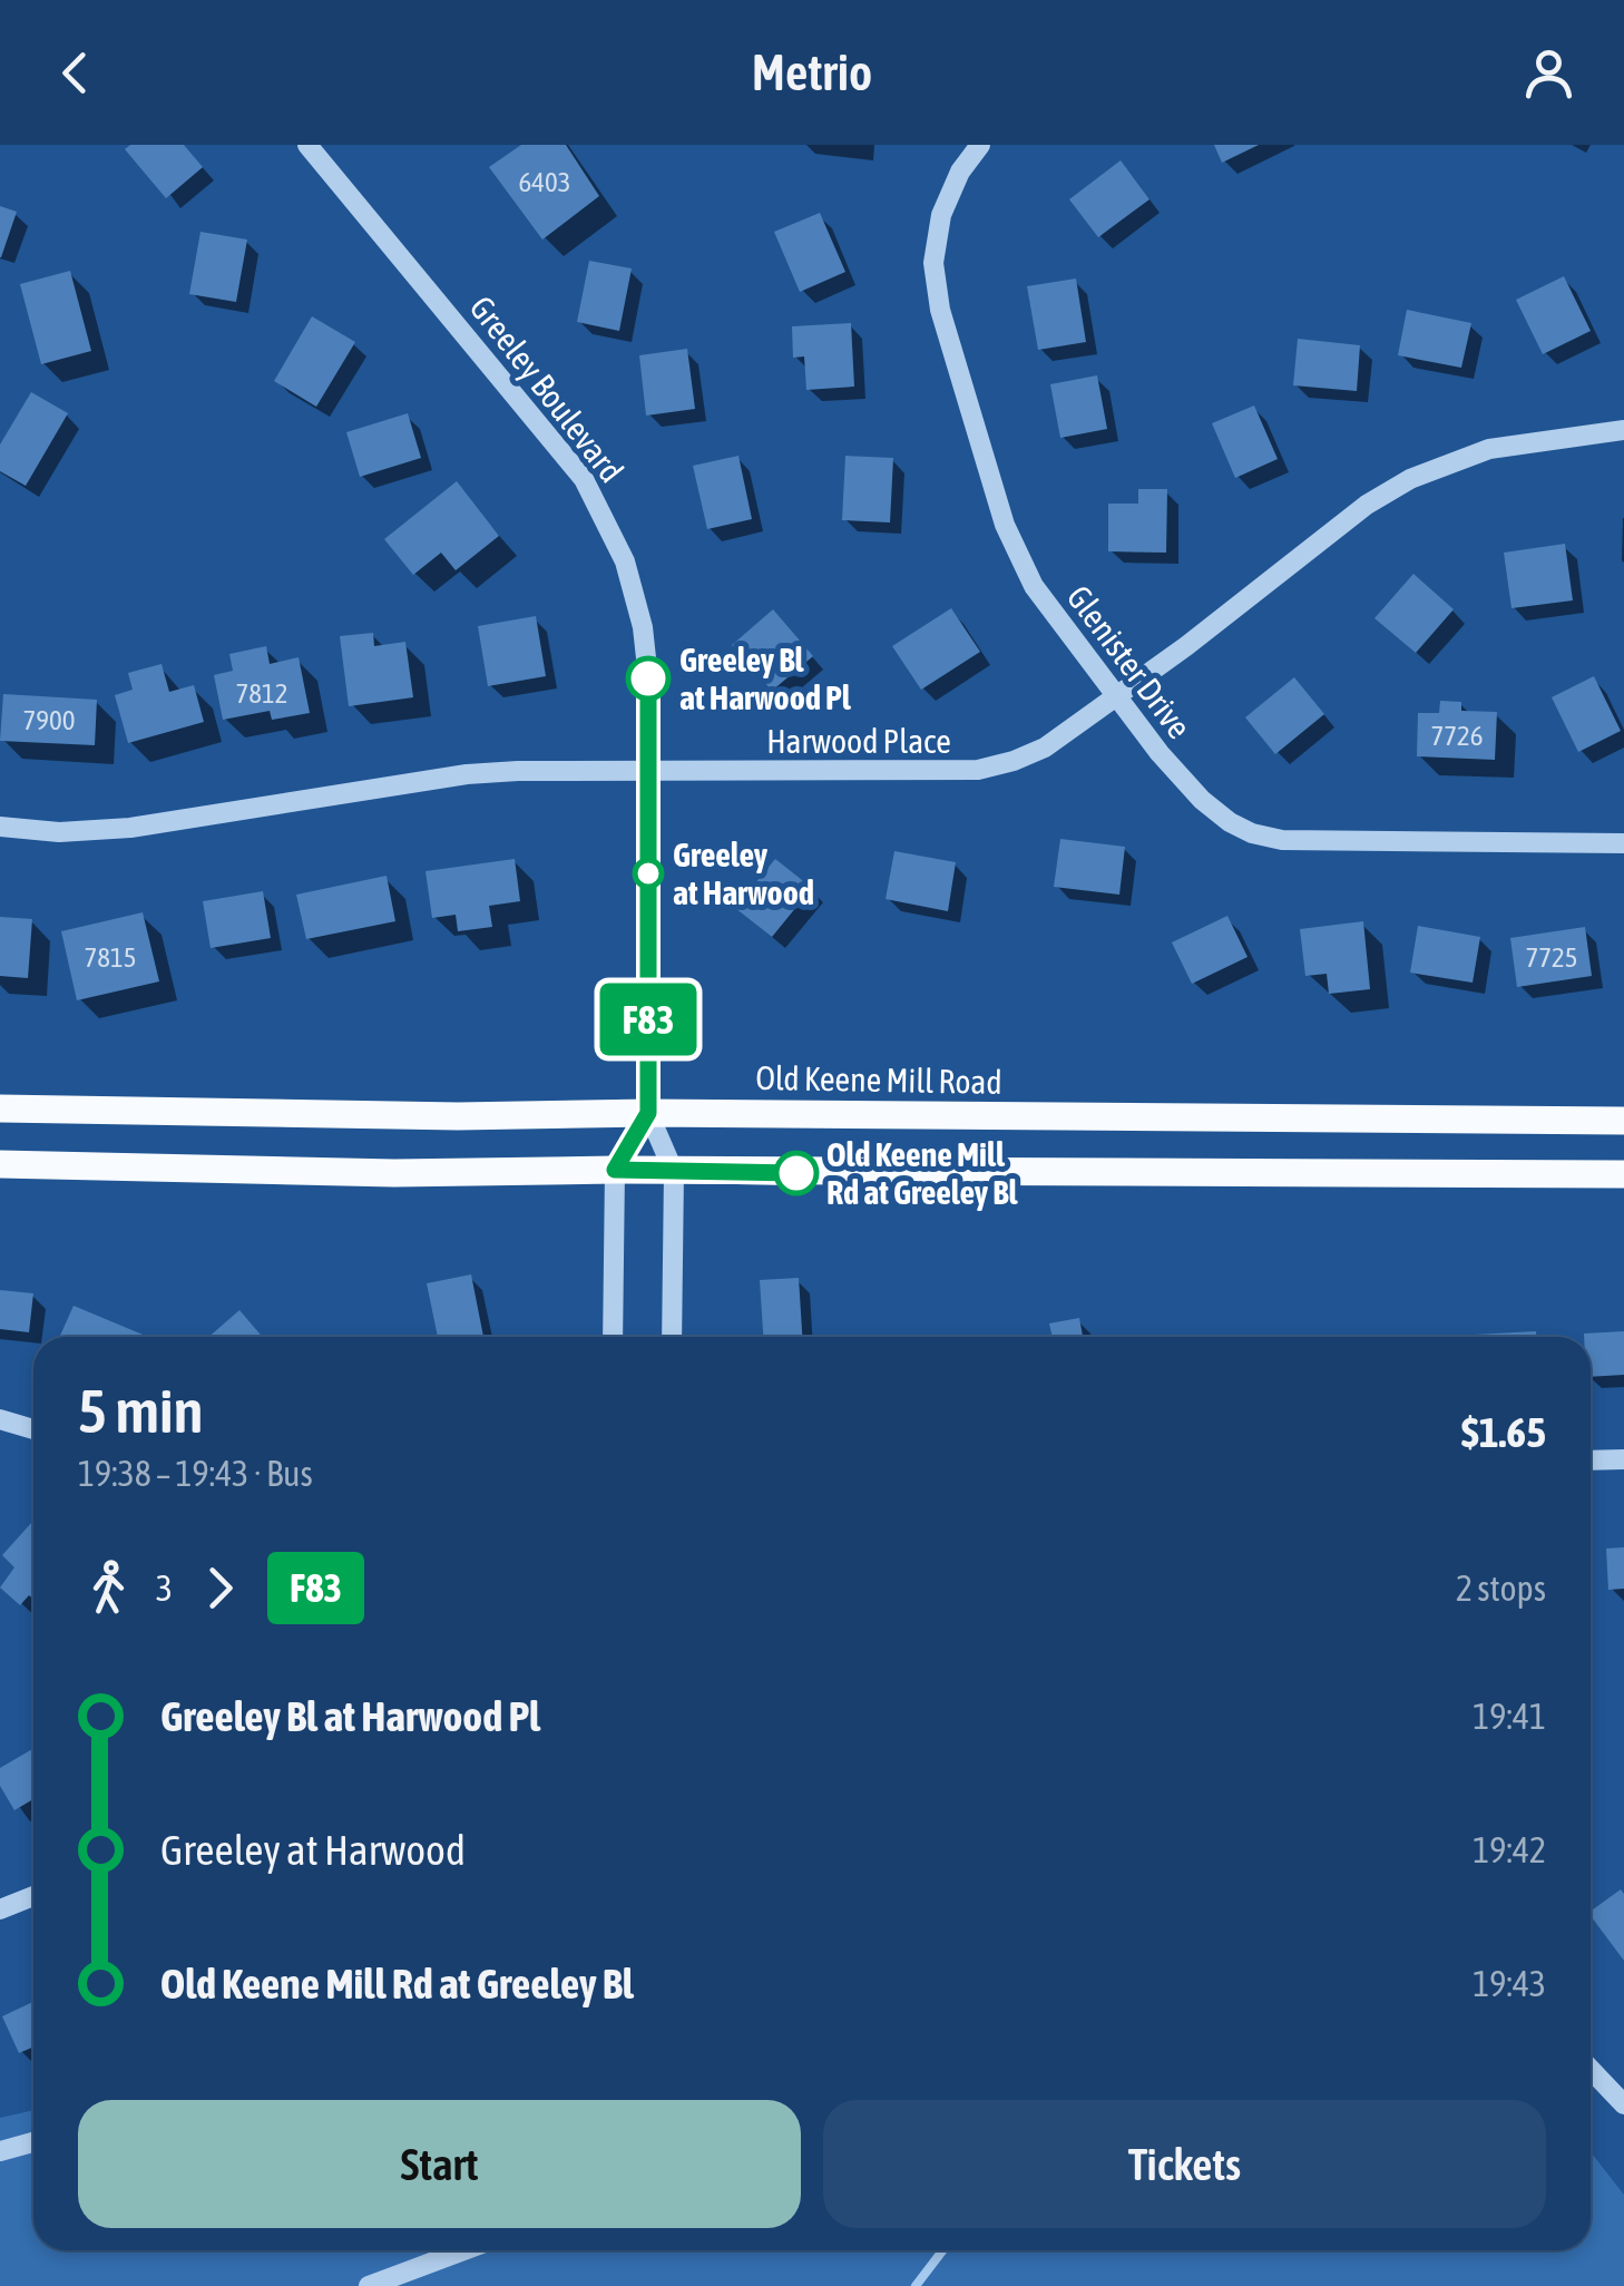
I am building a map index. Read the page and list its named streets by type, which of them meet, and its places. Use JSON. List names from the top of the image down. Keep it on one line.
{"streets":{"main road":["Old Keene Mill Road"],"street":["Greeley Boulevard","Glenister Drive","Harwood Place"]},"crossings":[["Greeley Boulevard","Harwood Place"],["Greeley Boulevard","Old Keene Mill Road"],["Glenister Drive","Harwood Place"]],"places":["Greeley Bl at Harwood Pl","Greeley at Harwood","Old Keene Mill Rd at Greeley Bl"],"lines":["bus line F83"],"house_numbers":["6403","7812","7900","7726","7815","7725"],"page":{"header":"Metrio","on_map":"F83","heading":["5 min","19:38 – 19:43 · Bus","$1.65"],"legs":["3","F83","2 stops"],"list":[{"name":"Greeley Bl at Harwood Pl","value":"19:41"},{"name":"Greeley at Harwood","value":"19:42"},{"name":"Old Keene Mill Rd at Greeley Bl","value":"19:43"}],"buttons":["Start","Tickets"]}}
